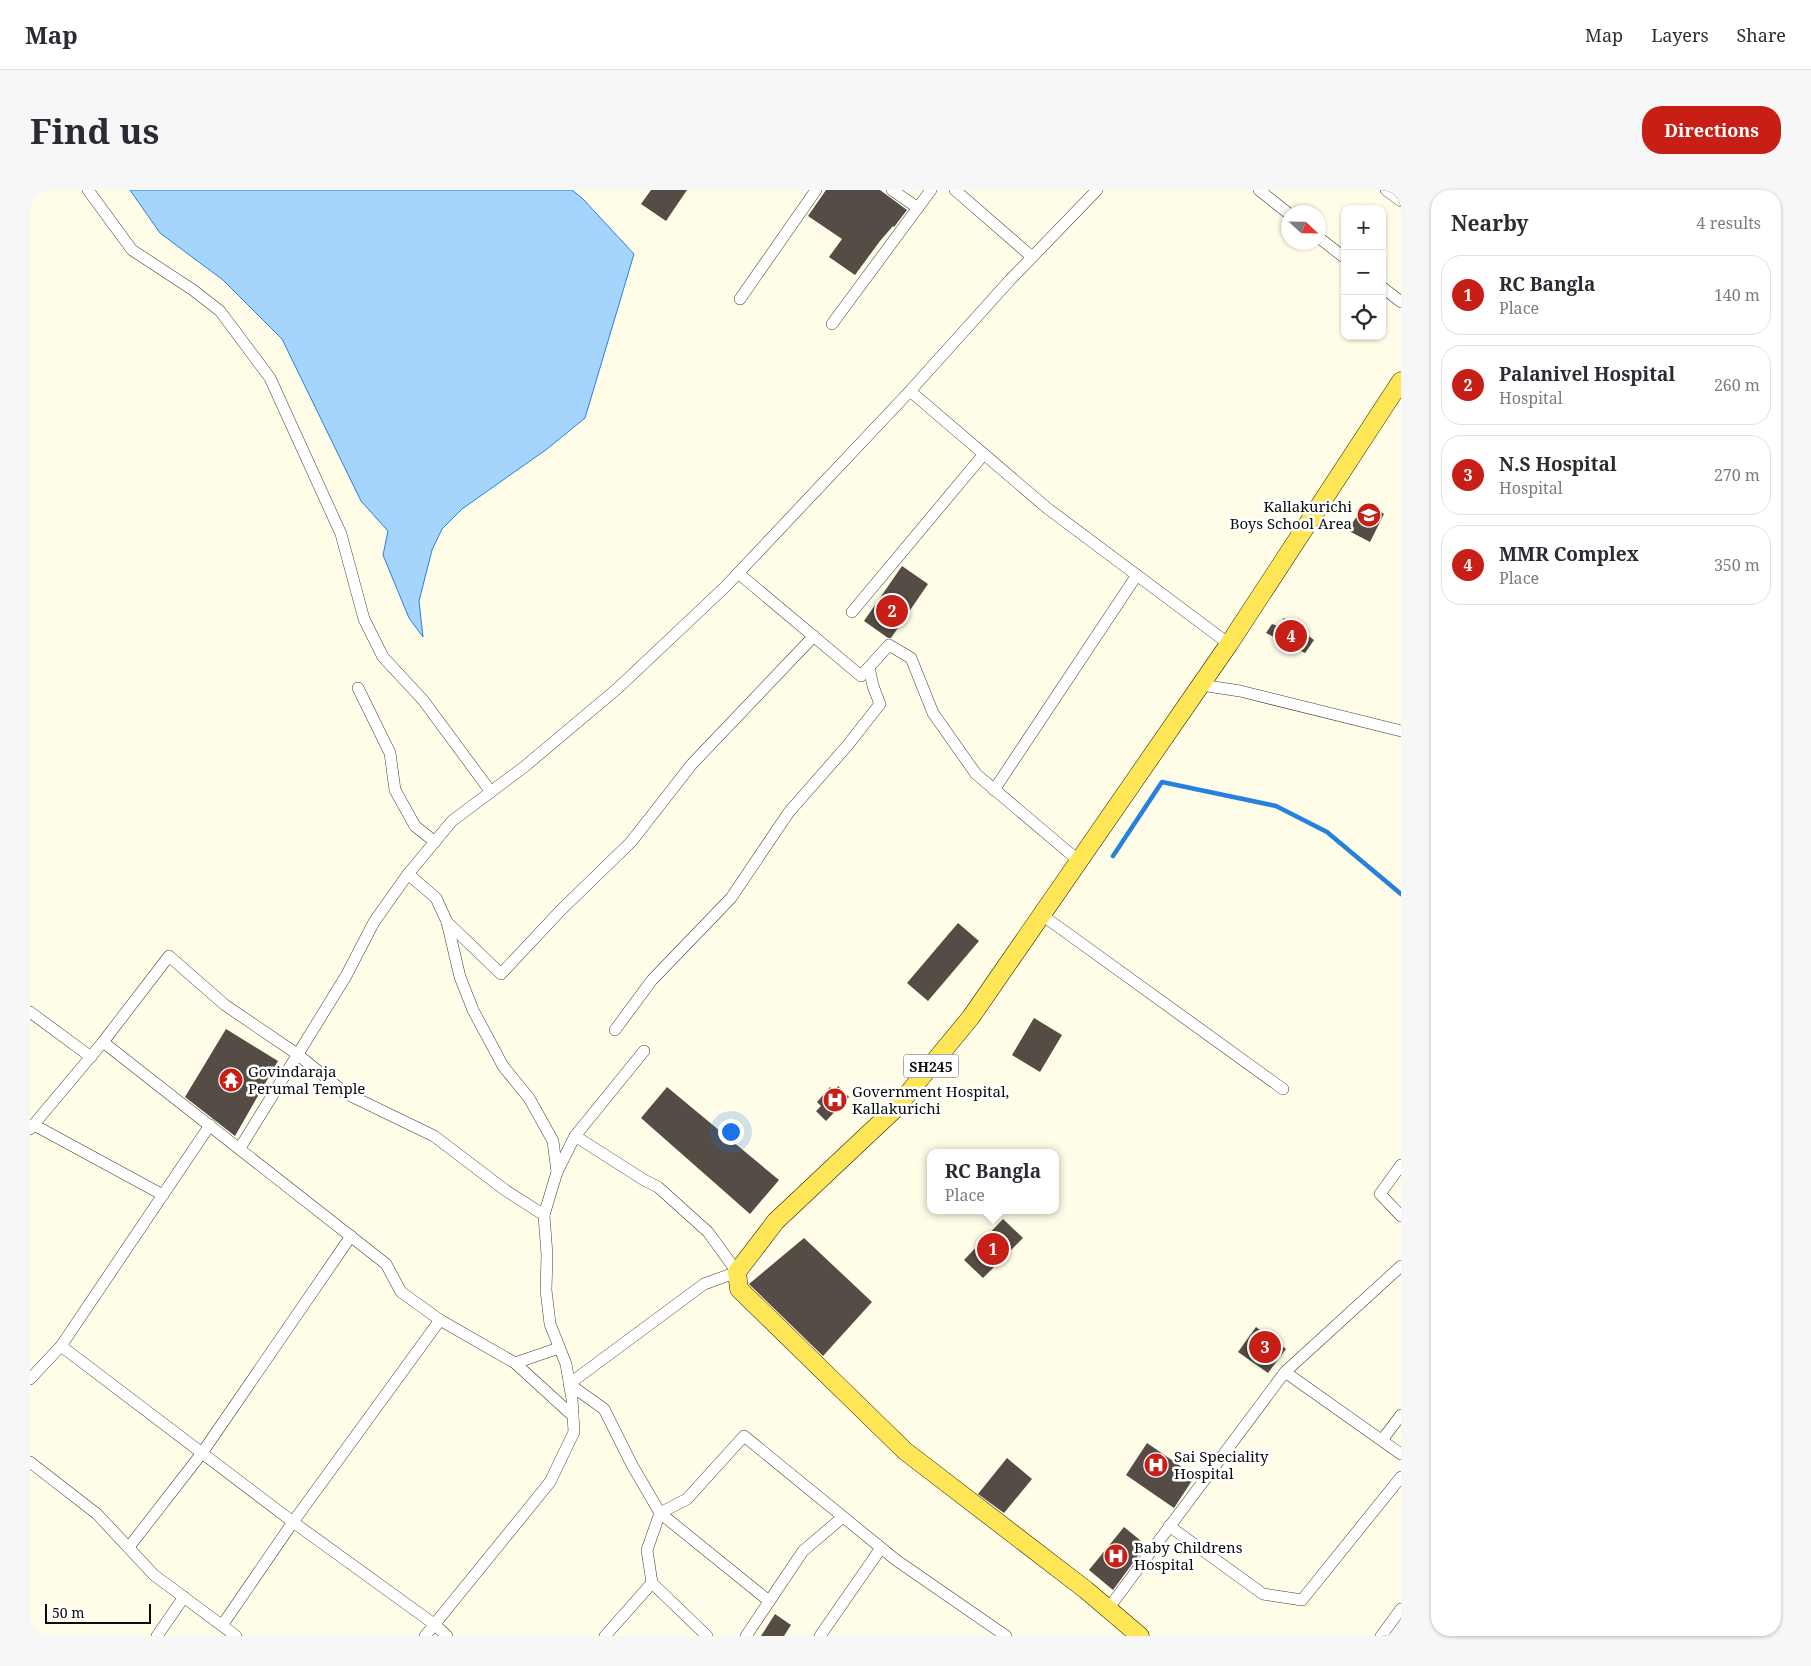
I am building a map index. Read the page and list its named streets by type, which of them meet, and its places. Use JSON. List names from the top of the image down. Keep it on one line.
{"streets":{"main road":["SH245"]},"places":{"school or university":["Kallakurichi Boys School Area"],"temple":["Govindaraja Perumal Temple"],"hospital":["Government Hospital, Kallakurichi","Sai Speciality Hospital","Baby Childrens Hospital"]},"scale_bar":"50 m","north":"right","page":{"header":"Map","nav":["Map","Layers","Share"],"buttons":"Directions","title":"Find us","heading":["Nearby","4 results"],"map_buttons":["+","−"],"list":[{"mark":"1","name":"RC Bangla","note":"Place","value":"140 m"},{"mark":"2","name":"Palanivel Hospital","note":"Hospital","value":"260 m"},{"mark":"3","name":"N.S Hospital","note":"Hospital","value":"270 m"},{"mark":"4","name":"MMR Complex","note":"Place","value":"350 m"}],"pins":["2","4","1","3"],"popup":["RC Bangla","Place"],"scale":"50 m"}}
